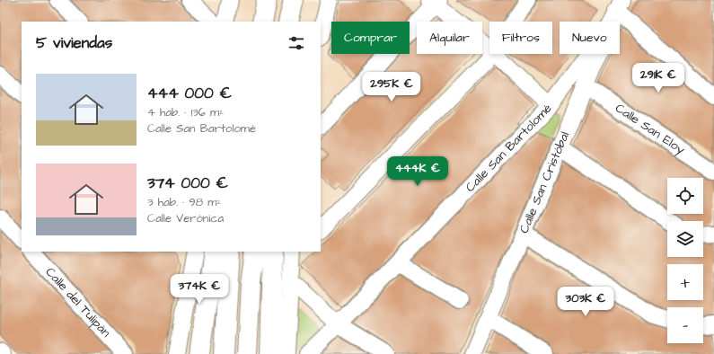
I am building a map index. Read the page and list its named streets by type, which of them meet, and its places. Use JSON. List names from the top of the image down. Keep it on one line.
{"streets":{"street":["Calle San Eloy","Calle San Bartolomé","Calle San Cristóbal","Calle del Tulipán"]},"crossings":[["Calle San Eloy","Calle San Cristóbal"],["Calle San Bartolomé","Calle San Cristóbal"]],"page":{"chip":["Comprar","Alquilar","Filtros","Nuevo"],"heading":"5 viviendas","price":["291K €","295K €","444K €","374K €","303K €"],"list":[{"name":"444 000 €","note":"4 hab. · 136 m² · Calle San Bartolomé"},{"name":"374 000 €","note":"3 hab. · 98 m² · Calle Verónica"}],"map_buttons":["+","−"]}}
